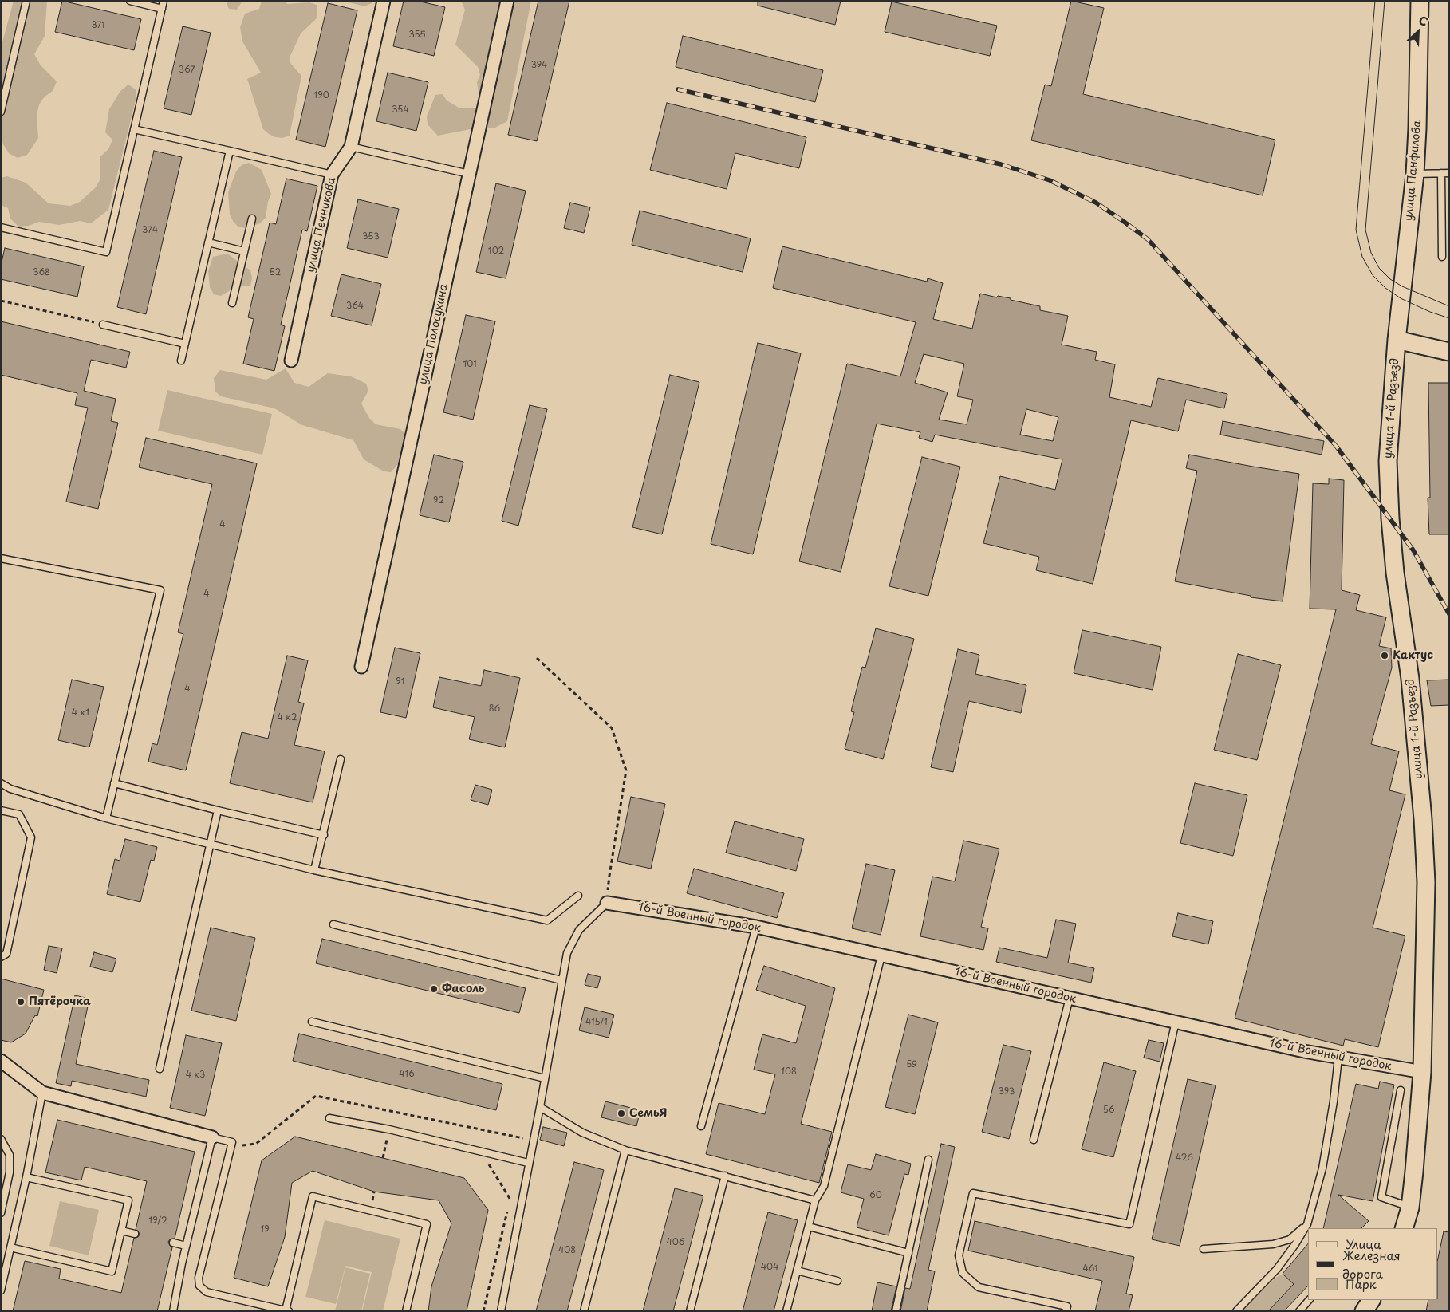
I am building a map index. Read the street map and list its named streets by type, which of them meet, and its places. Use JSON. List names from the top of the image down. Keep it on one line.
{"streets":{"main road":["улица Панфилова","улица 1-й Разъезд"],"street":["улица Печникова","улица Полосухина","16-й Военный городок"]},"crossings":[["улица Панфилова","улица 1-й Разъезд"],["улица 1-й Разъезд","16-й Военный городок"]],"places":["Кактус","Фасоль","Пятёрочка","СемьЯ"],"house_numbers":["371","355","394","367","190","354","374","353","102","368","52","364","101","92","4","4","91","4","86","4 к1","4 к2","415/1","59","108","416","4 к3","393","56","426","60","19/2","19","406","408","404","461"],"legend":["Улица","Железная дорога","Парк"],"north":"top right"}
